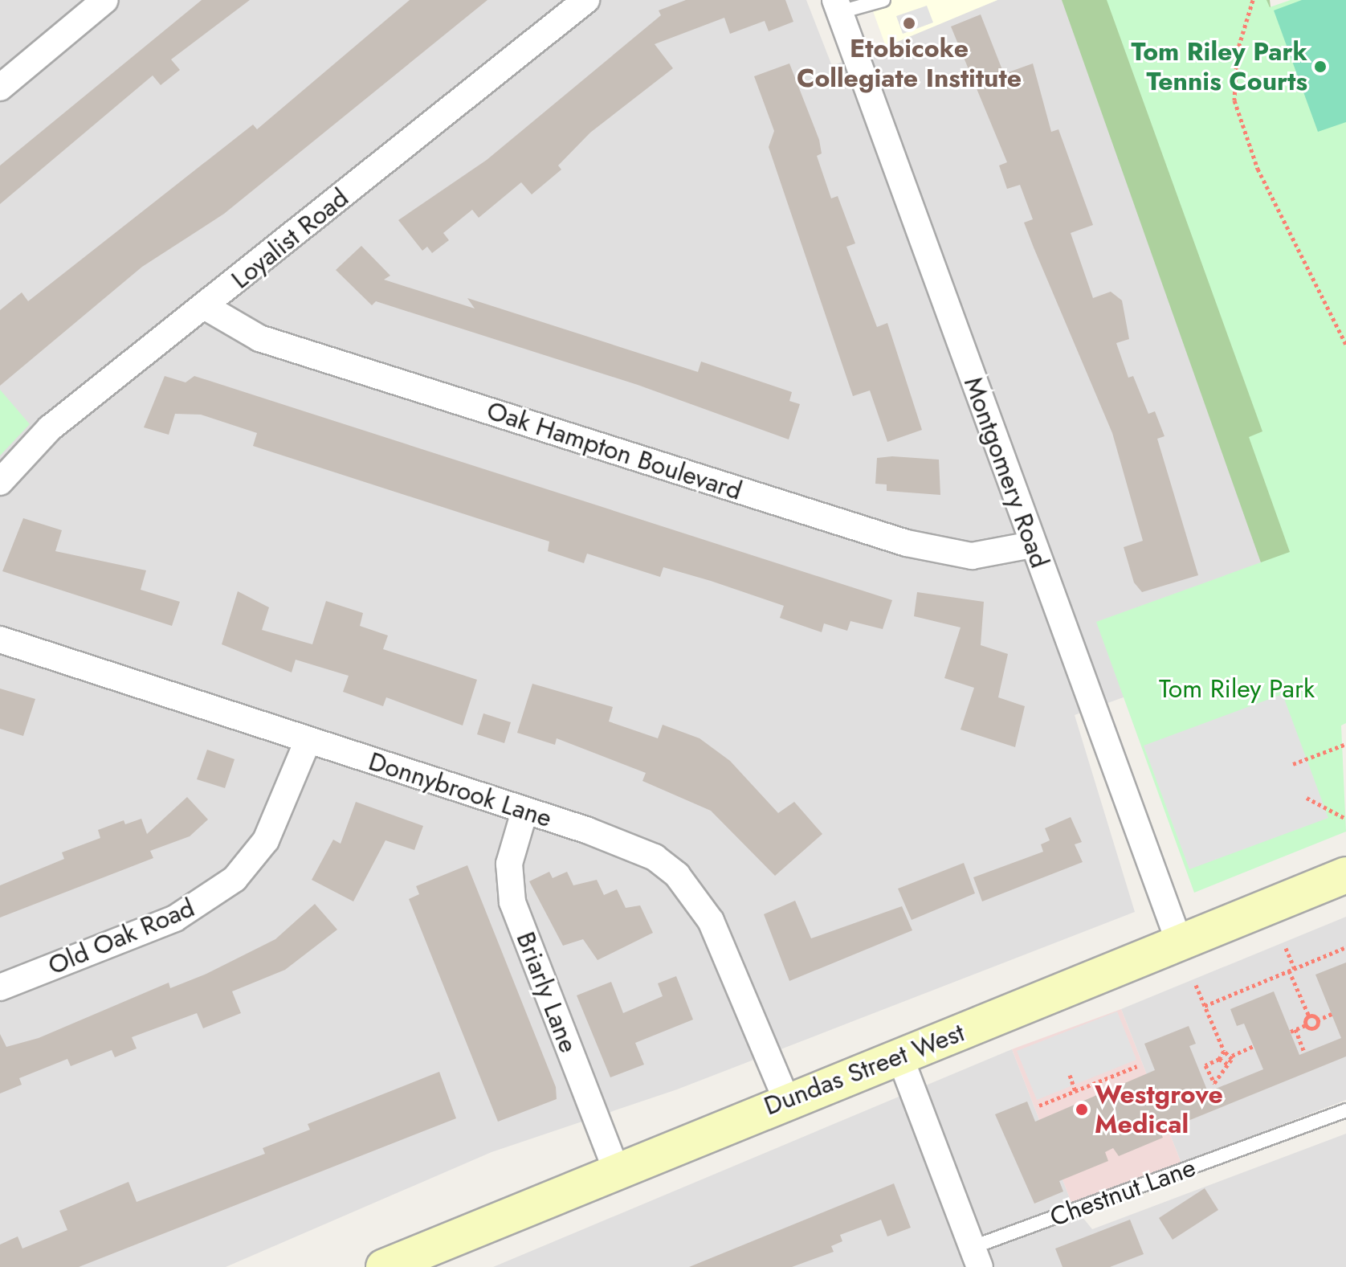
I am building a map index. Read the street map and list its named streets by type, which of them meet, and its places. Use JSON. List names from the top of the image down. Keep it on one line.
{"streets":{"main road":["Dundas Street West"],"street":["Loyalist Road","Oak Hampton Boulevard","Montgomery Road","Donnybrook Lane","Old Oak Road","Briarly Lane"],"lane":["Chestnut Lane"]},"crossings":[["Loyalist Road","Oak Hampton Boulevard"],["Oak Hampton Boulevard","Montgomery Road"],["Montgomery Road","Dundas Street West"],["Donnybrook Lane","Old Oak Road"],["Donnybrook Lane","Briarly Lane"],["Donnybrook Lane","Dundas Street West"],["Briarly Lane","Dundas Street West"]],"parks":["Tom Riley Park"],"places":["Etobicoke Collegiate Institute","Tom Riley Park Tennis Courts","Westgrove Medical"]}
